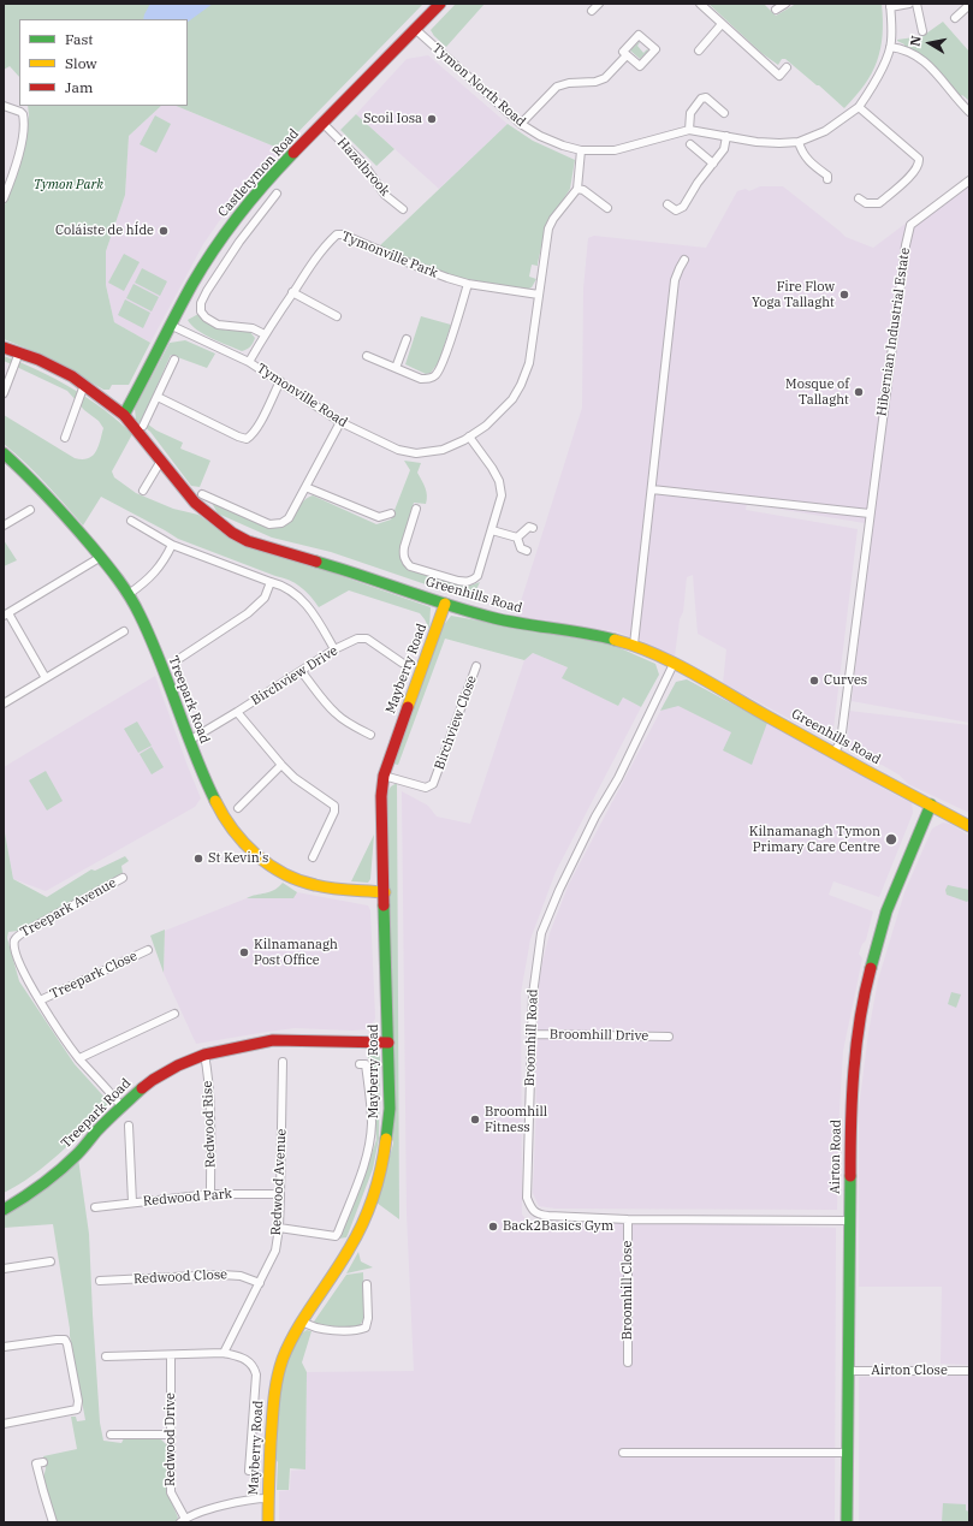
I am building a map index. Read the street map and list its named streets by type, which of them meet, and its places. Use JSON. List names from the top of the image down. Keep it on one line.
{"streets":{"street":["Tymon North Road","Hazelbrook","Castletymon Road","Tymonville Park","Hibernian Industrial Estate","Tymonville Road","Greenhills Road","Mayberry Road","Birchview Drive","Treepark Road","Birchview Close","Treepark Avenue","Treepark Close","Broomhill Drive","Broomhill Road","Redwood Rise","Airton Road","Redwood Avenue","Redwood Park","Redwood Close","Broomhill Close","Airton Close","Redwood Drive"]},"crossings":[["Tymon North Road","Castletymon Road"],["Hazelbrook","Castletymon Road"],["Castletymon Road","Tymonville Road"],["Castletymon Road","Greenhills Road"],["Tymonville Park","Tymonville Road"],["Hibernian Industrial Estate","Greenhills Road"],["Greenhills Road","Mayberry Road"],["Greenhills Road","Broomhill Road"],["Greenhills Road","Airton Road"],["Mayberry Road","Treepark Road"],["Mayberry Road","Birchview Close"],["Birchview Drive","Treepark Road"],["Treepark Road","Treepark Avenue"],["Treepark Road","Redwood Rise"],["Treepark Avenue","Treepark Close"],["Broomhill Drive","Broomhill Road"],["Broomhill Road","Airton Road"],["Broomhill Road","Broomhill Close"],["Redwood Rise","Redwood Park"],["Airton Road","Airton Close"],["Redwood Avenue","Redwood Park"],["Redwood Avenue","Redwood Close"]],"parks":["Tymon Park"],"places":["Scoil Iosa","Coláiste de hÍde","Fire Flow Yoga Tallaght","Mosque of Tallaght","Curves","Kilnamanagh Tymon Primary Care Centre","St Kevin's","Kilnamanagh Post Office","Broomhill Fitness","Back2Basics Gym"],"legend":["Fast","Slow","Jam"],"north":"left"}
